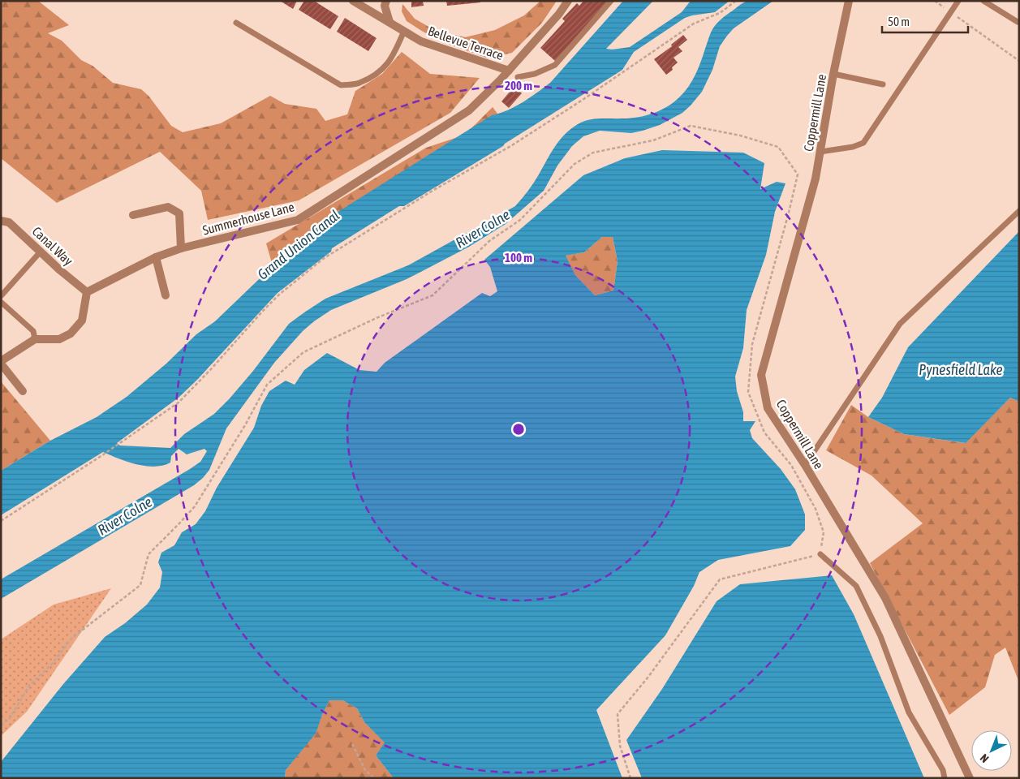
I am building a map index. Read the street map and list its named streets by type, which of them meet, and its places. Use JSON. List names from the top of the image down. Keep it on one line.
{"streets":{"street":["Bellevue Terrace","Coppermill Lane","Summerhouse Lane","Canal Way"]},"crossings":[["Bellevue Terrace","Summerhouse Lane"],["Summerhouse Lane","Canal Way"]],"water":["River Colne","Grand Union Canal","Pynesfield Lake"],"scale_bar":"50 m","north":"bottom left","rings":["200 m","100 m"]}
